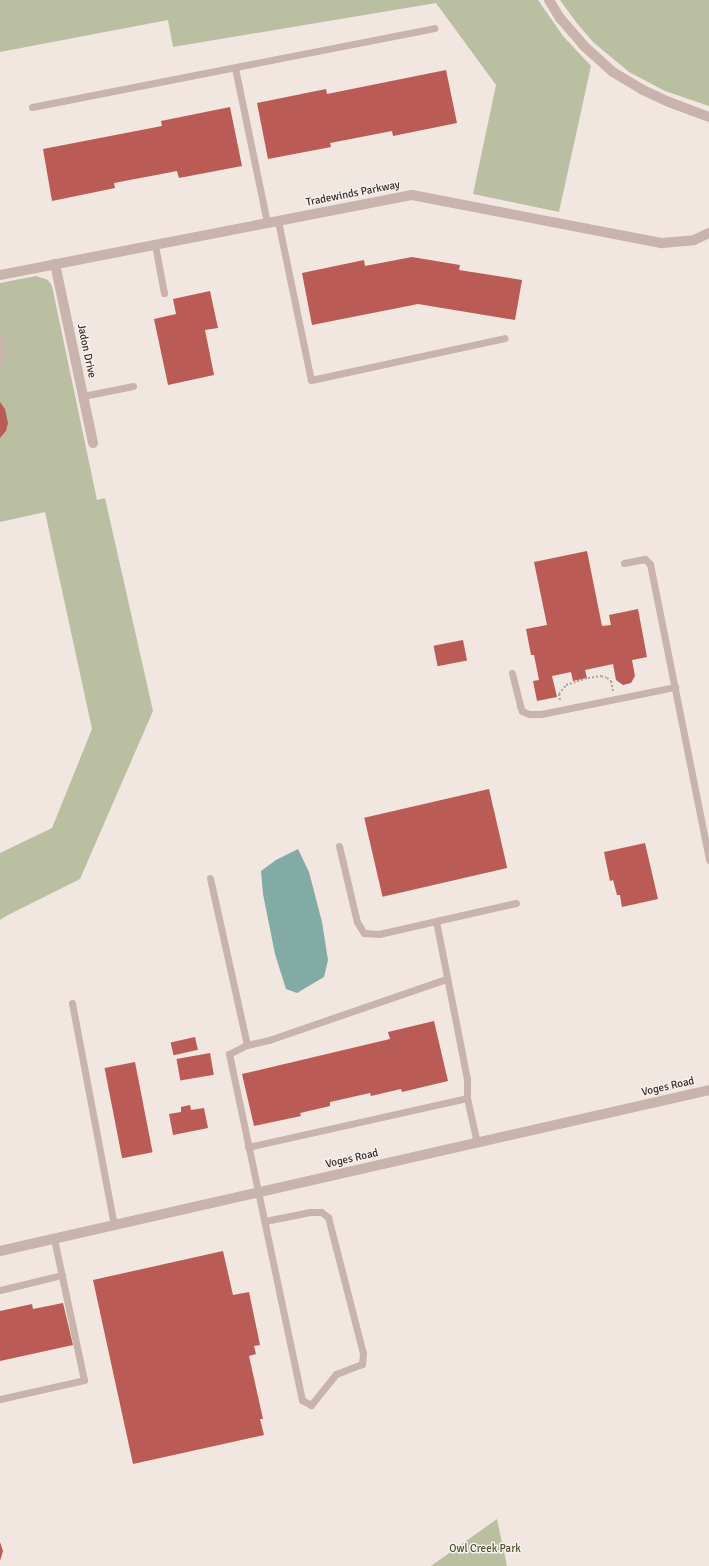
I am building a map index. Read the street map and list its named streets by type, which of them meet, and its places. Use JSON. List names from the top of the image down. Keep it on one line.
{"streets":{"street":["Tradewinds Parkway","Jadon Drive","Voges Road"]},"crossings":[["Tradewinds Parkway","Jadon Drive"]],"parks":["Owl Creek Park"]}
